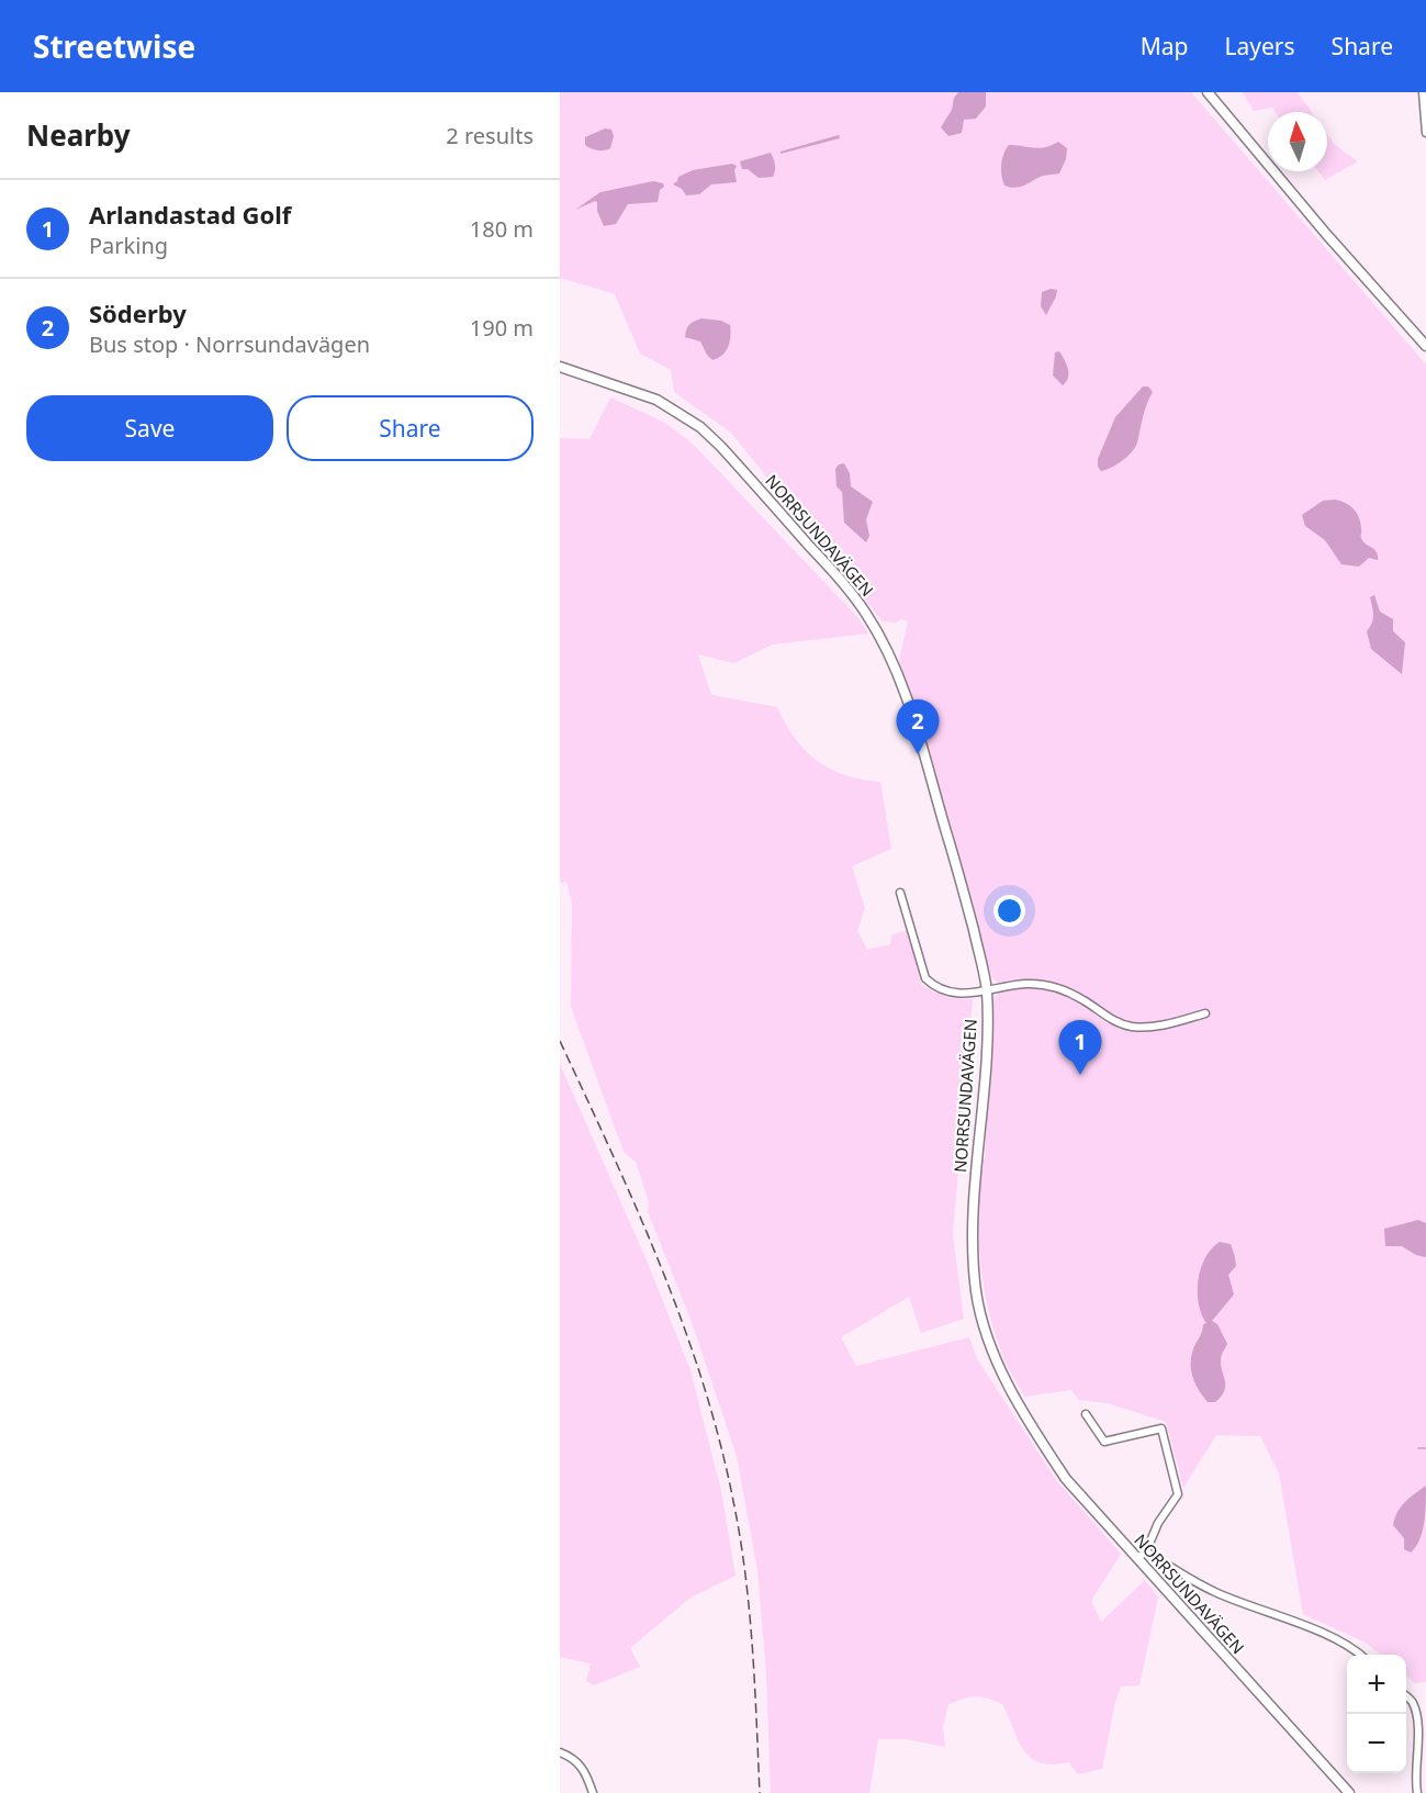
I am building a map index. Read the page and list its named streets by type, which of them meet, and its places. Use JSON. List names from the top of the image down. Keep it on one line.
{"streets":{"street":["NORRSUNDAVÄGEN"]},"north":"top","page":{"header":"Streetwise","nav":["Map","Layers","Share"],"heading":["Nearby","2 results"],"list":[{"mark":"1","name":"Arlandastad Golf","note":"Parking","value":"180 m"},{"mark":"2","name":"Söderby","note":"Bus stop · Norrsundavägen","value":"190 m"}],"buttons":["Save","Share"],"pins":["2","1"],"map_buttons":["+","−"]}}
